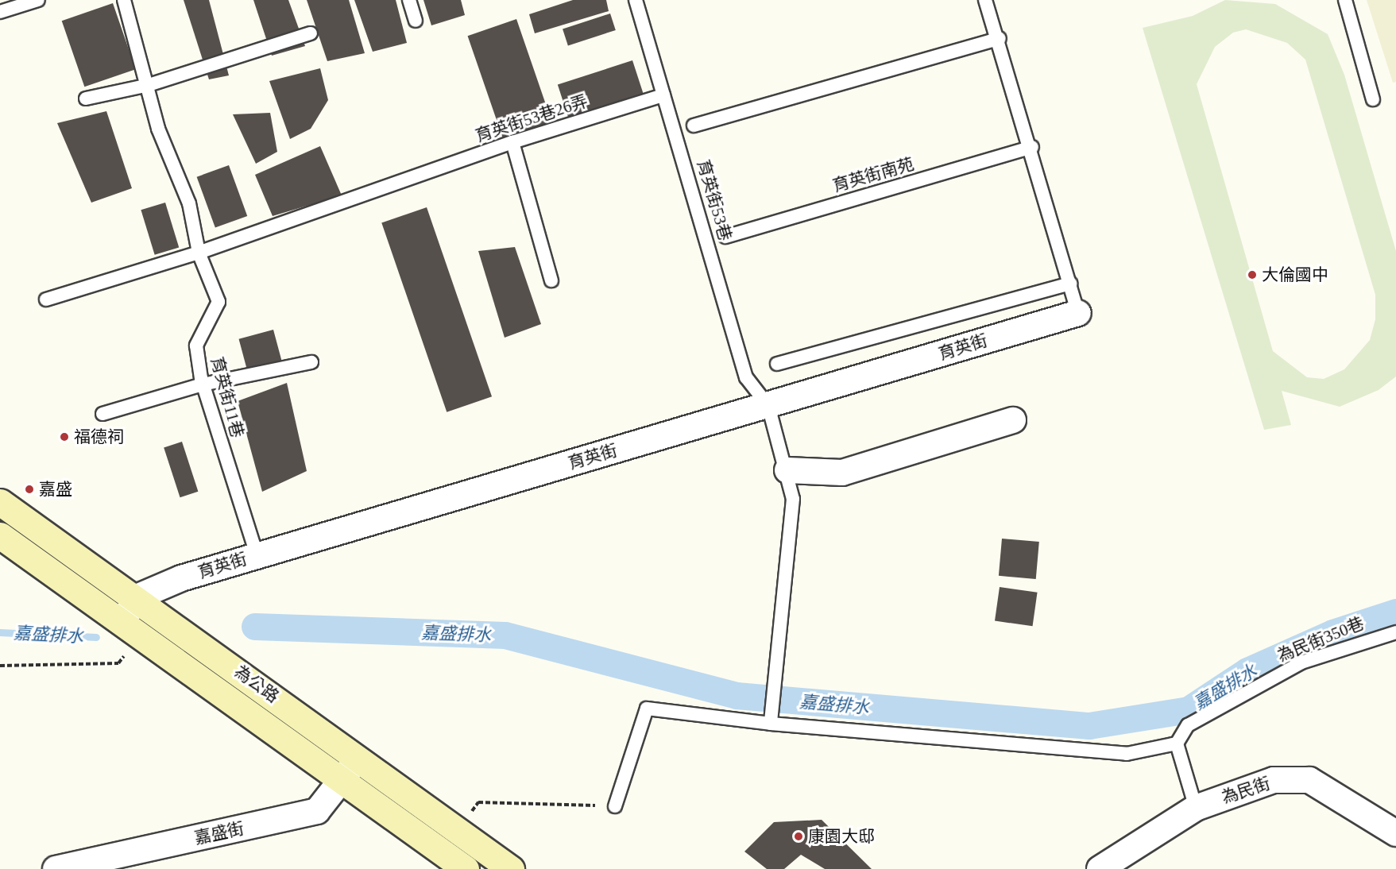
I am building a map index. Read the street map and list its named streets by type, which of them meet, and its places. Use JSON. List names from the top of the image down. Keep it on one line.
{"streets":{"street":["育英街","為公路","為民街","嘉盛街"],"lane":["育英街53巷26弄","育英街南苑","育英街53巷","育英街11巷","為民街350巷"]},"crossings":[["育英街53巷26弄","育英街53巷"],["育英街53巷26弄","育英街11巷"],["育英街53巷","育英街"],["育英街","育英街11巷"],["育英街","為公路"],["為公路","嘉盛街"]],"water":["嘉盛排水"],"places":["大倫國中","福德祠","嘉盛","康園大邸"]}
